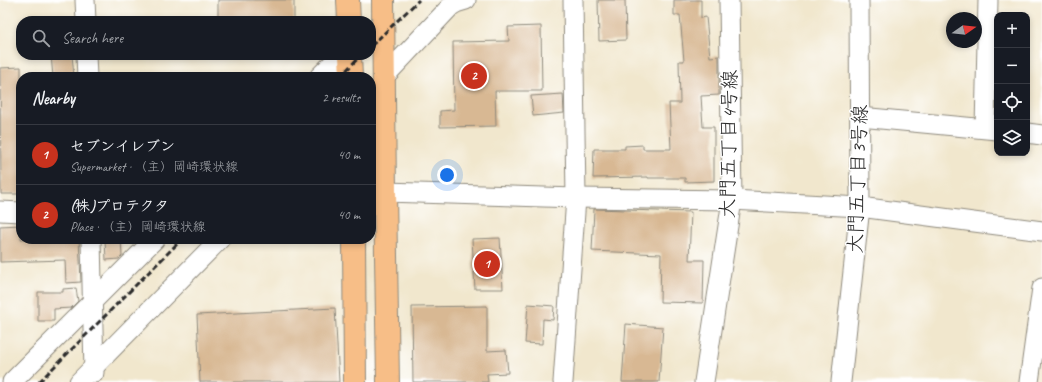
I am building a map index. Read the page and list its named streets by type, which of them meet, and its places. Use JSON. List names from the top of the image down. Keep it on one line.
{"streets":{"street":["大門五丁目4号線","大門五丁目3号線"]},"north":"right","page":{"map_buttons":["+","−"],"search":"Search here","pins":["2","1"],"heading":["Nearby","2 results"],"list":[{"mark":"1","name":"セブンイレブン","note":"Supermarket · （主）岡崎環状線","value":"40 m"},{"mark":"2","name":"(株)プロテクタ","note":"Place · （主）岡崎環状線","value":"40 m"}]}}
